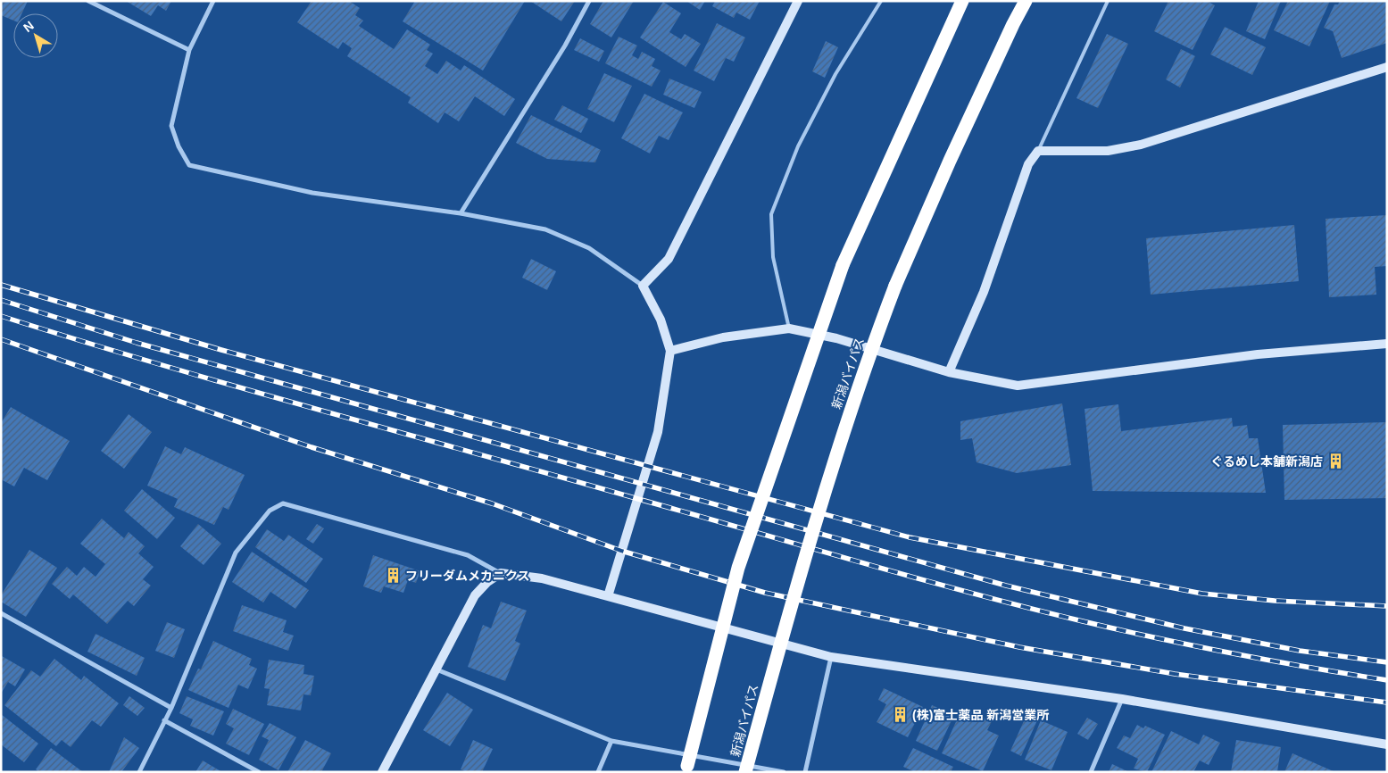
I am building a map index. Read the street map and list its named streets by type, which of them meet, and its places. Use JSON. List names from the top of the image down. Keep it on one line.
{"streets":{"highway":["新潟バイパス"]},"places":{"building":["ぐるめし本舗新潟店","フリーダムメカニクス","(株)富士薬品 新潟営業所"]},"north":"top left"}
